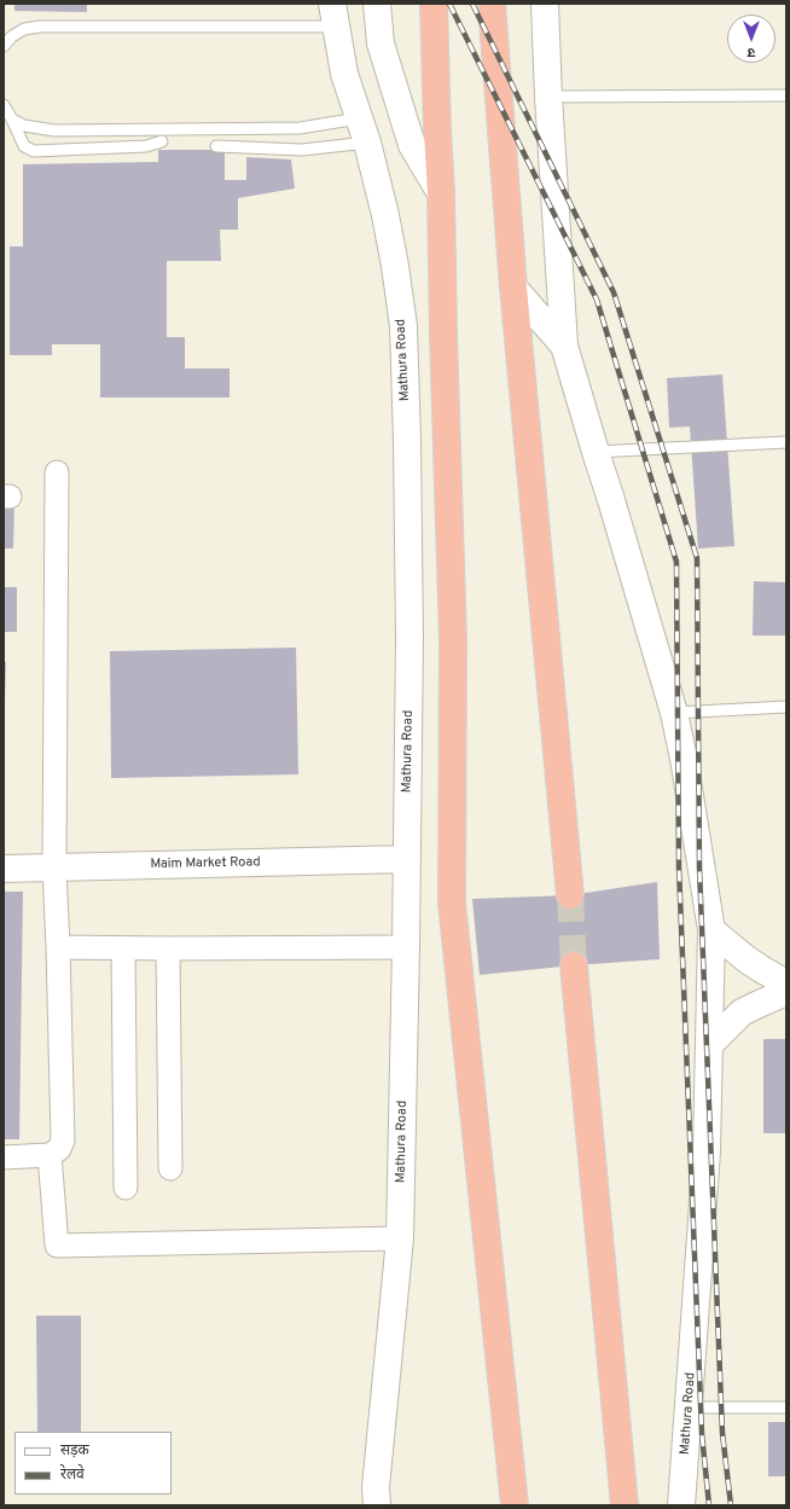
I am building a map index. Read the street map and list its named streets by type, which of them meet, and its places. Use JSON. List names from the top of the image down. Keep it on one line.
{"streets":{"main road":["Mathura Road","Maim Market Road"]},"crossings":[["Mathura Road","Maim Market Road"]],"legend":["सड़क","रेलवे"],"north":"bottom"}
